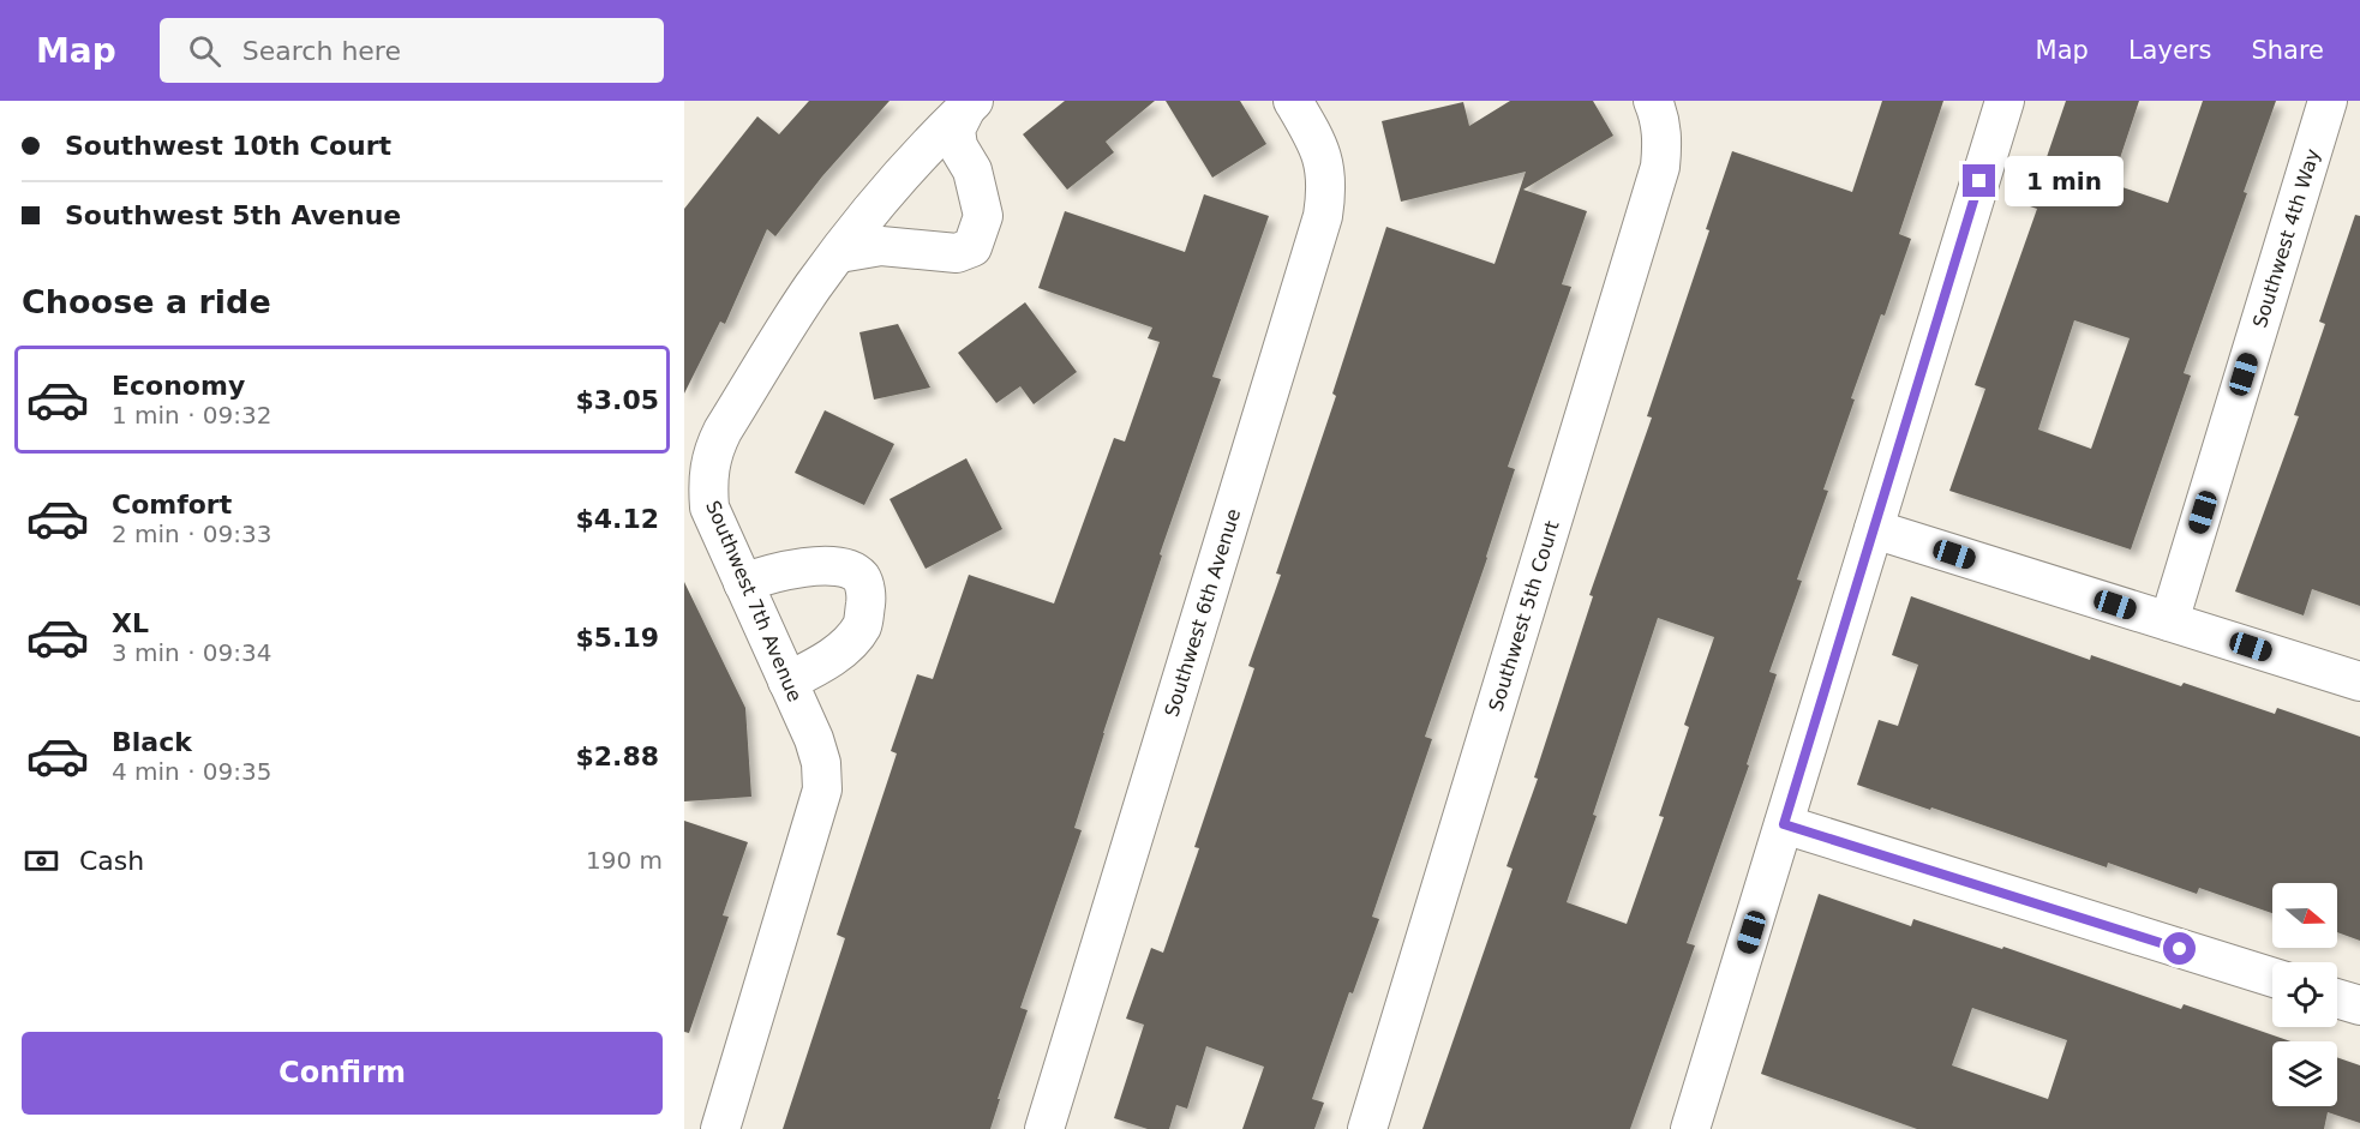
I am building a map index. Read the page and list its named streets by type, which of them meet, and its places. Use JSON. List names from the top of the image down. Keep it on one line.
{"streets":{"street":["Southwest 4th Way","Southwest 7th Avenue","Southwest 6th Avenue","Southwest 5th Court"]},"north":"right","page":{"header":"Map","search":"Search here","nav":["Map","Layers","Share"],"banner":["Southwest 10th Court","Southwest 5th Avenue"],"bubble":"1 min","heading":"Choose a ride","list":[{"name":"Economy","note":"1 min · 09:32","value":"$3.05"},{"name":"Comfort","note":"2 min · 09:33","value":"$4.12"},{"name":"XL","note":"3 min · 09:34","value":"$5.19"},{"name":"Black","note":"4 min · 09:35","value":"$2.88"}],"pay":["Cash","190 m"],"buttons":"Confirm"}}
